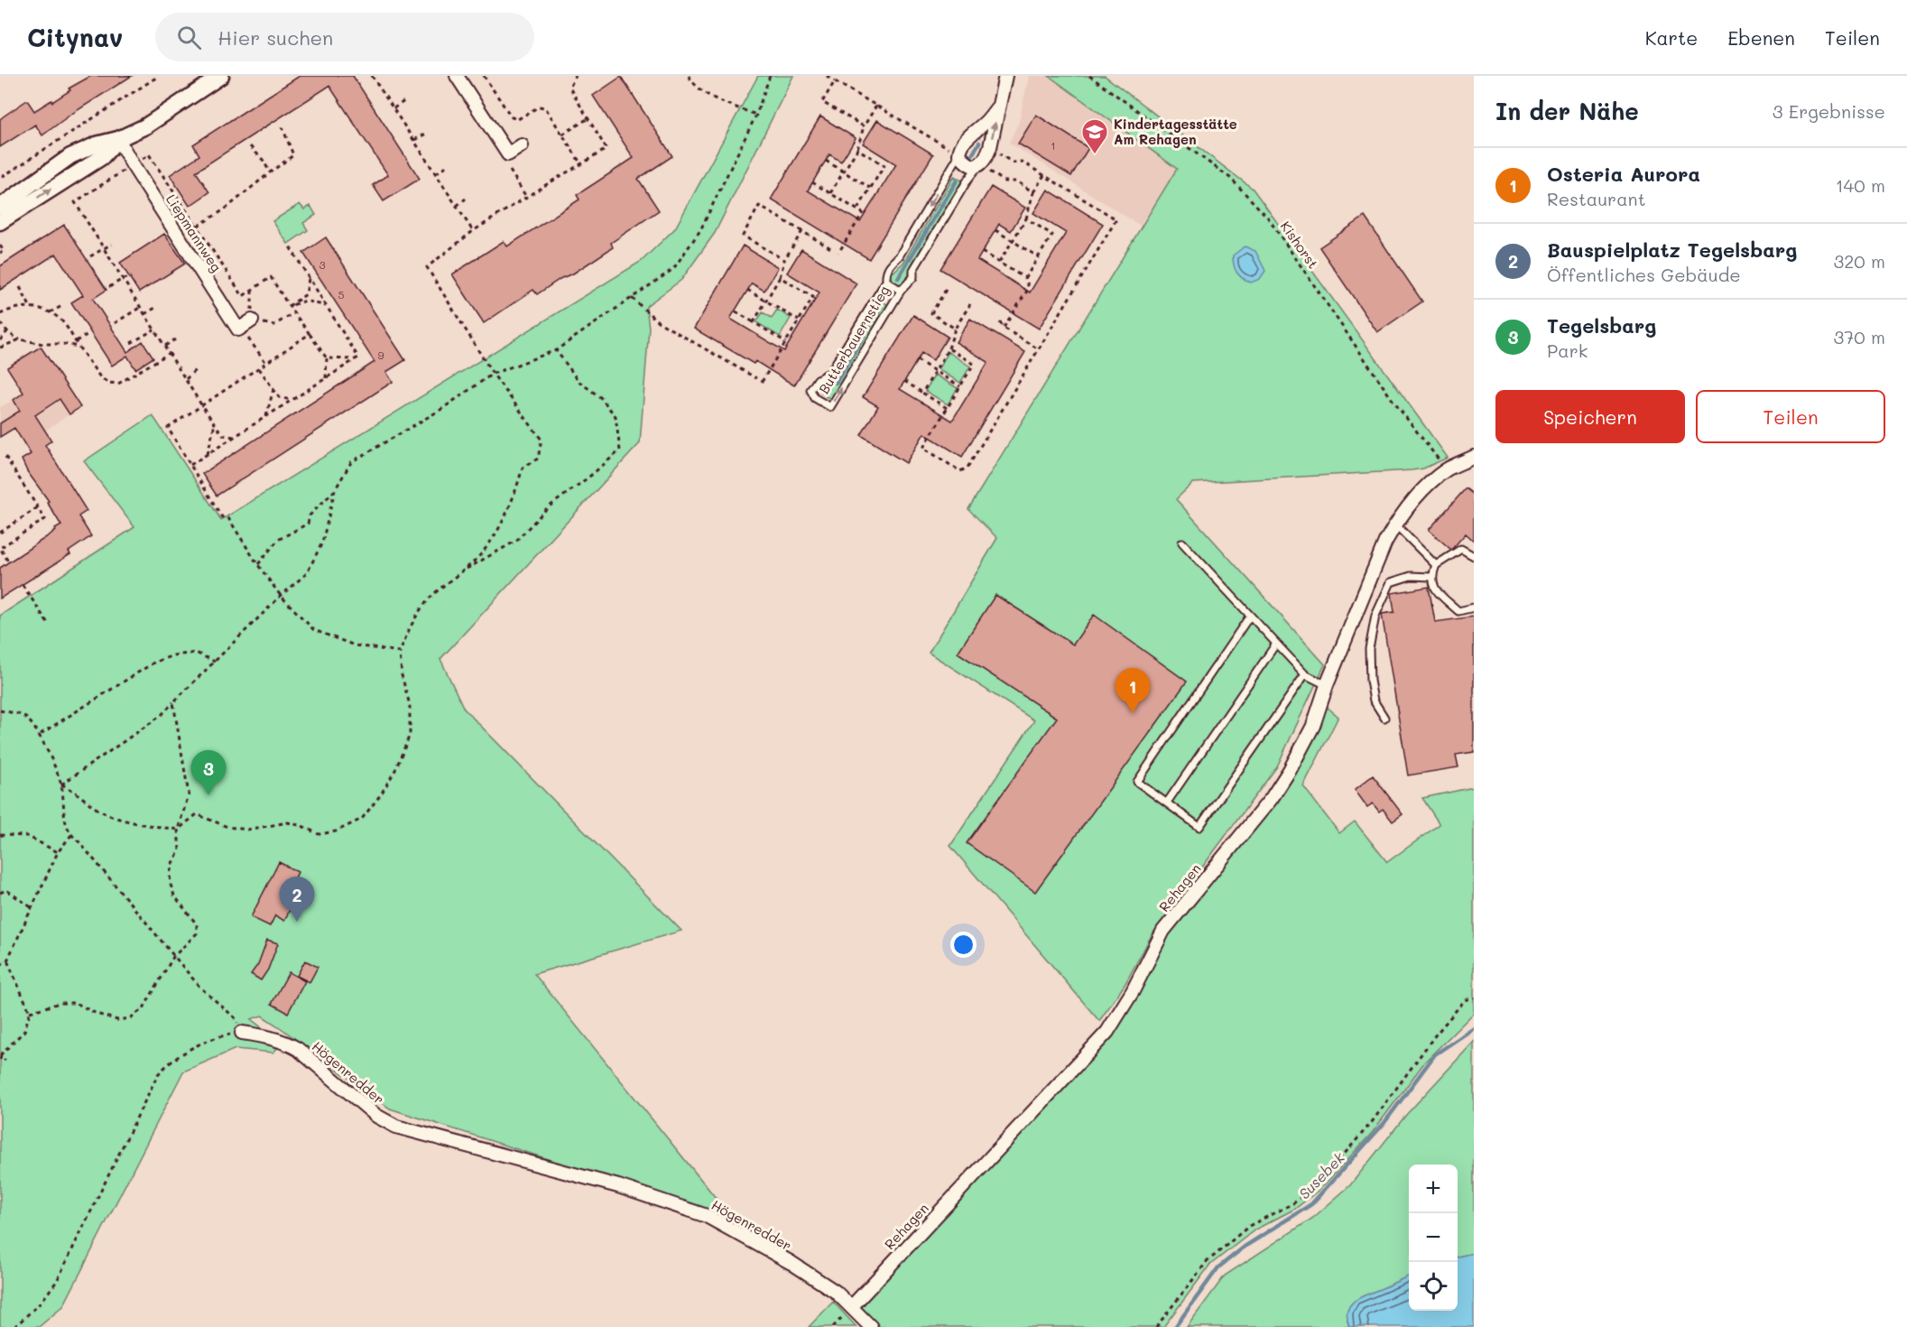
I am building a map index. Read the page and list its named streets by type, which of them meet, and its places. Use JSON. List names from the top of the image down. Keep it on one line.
{"streets":{"street":["Liepmannweg","Butterbauernstieg","Rehagen","Högenredder"],"path":["Kishorst"]},"crossings":[["Kishorst","Rehagen"],["Rehagen","Högenredder"]],"water":["Susebek"],"places":{"school or university":["Kindertagesstätte Am Rehagen"]},"house_numbers":["1","3","5","9"],"page":{"header":"Citynav","search":"Hier suchen","nav":["Karte","Ebenen","Teilen"],"heading":["In der Nähe","3 Ergebnisse"],"list":[{"mark":"1","name":"Osteria Aurora","note":"Restaurant","value":"140 m"},{"mark":"2","name":"Bauspielplatz Tegelsbarg","note":"Öffentliches Gebäude","value":"320 m"},{"mark":"3","name":"Tegelsbarg","note":"Park","value":"370 m"}],"buttons":["Speichern","Teilen"],"pins":["1","3","2"],"map_buttons":["+","−"]}}
